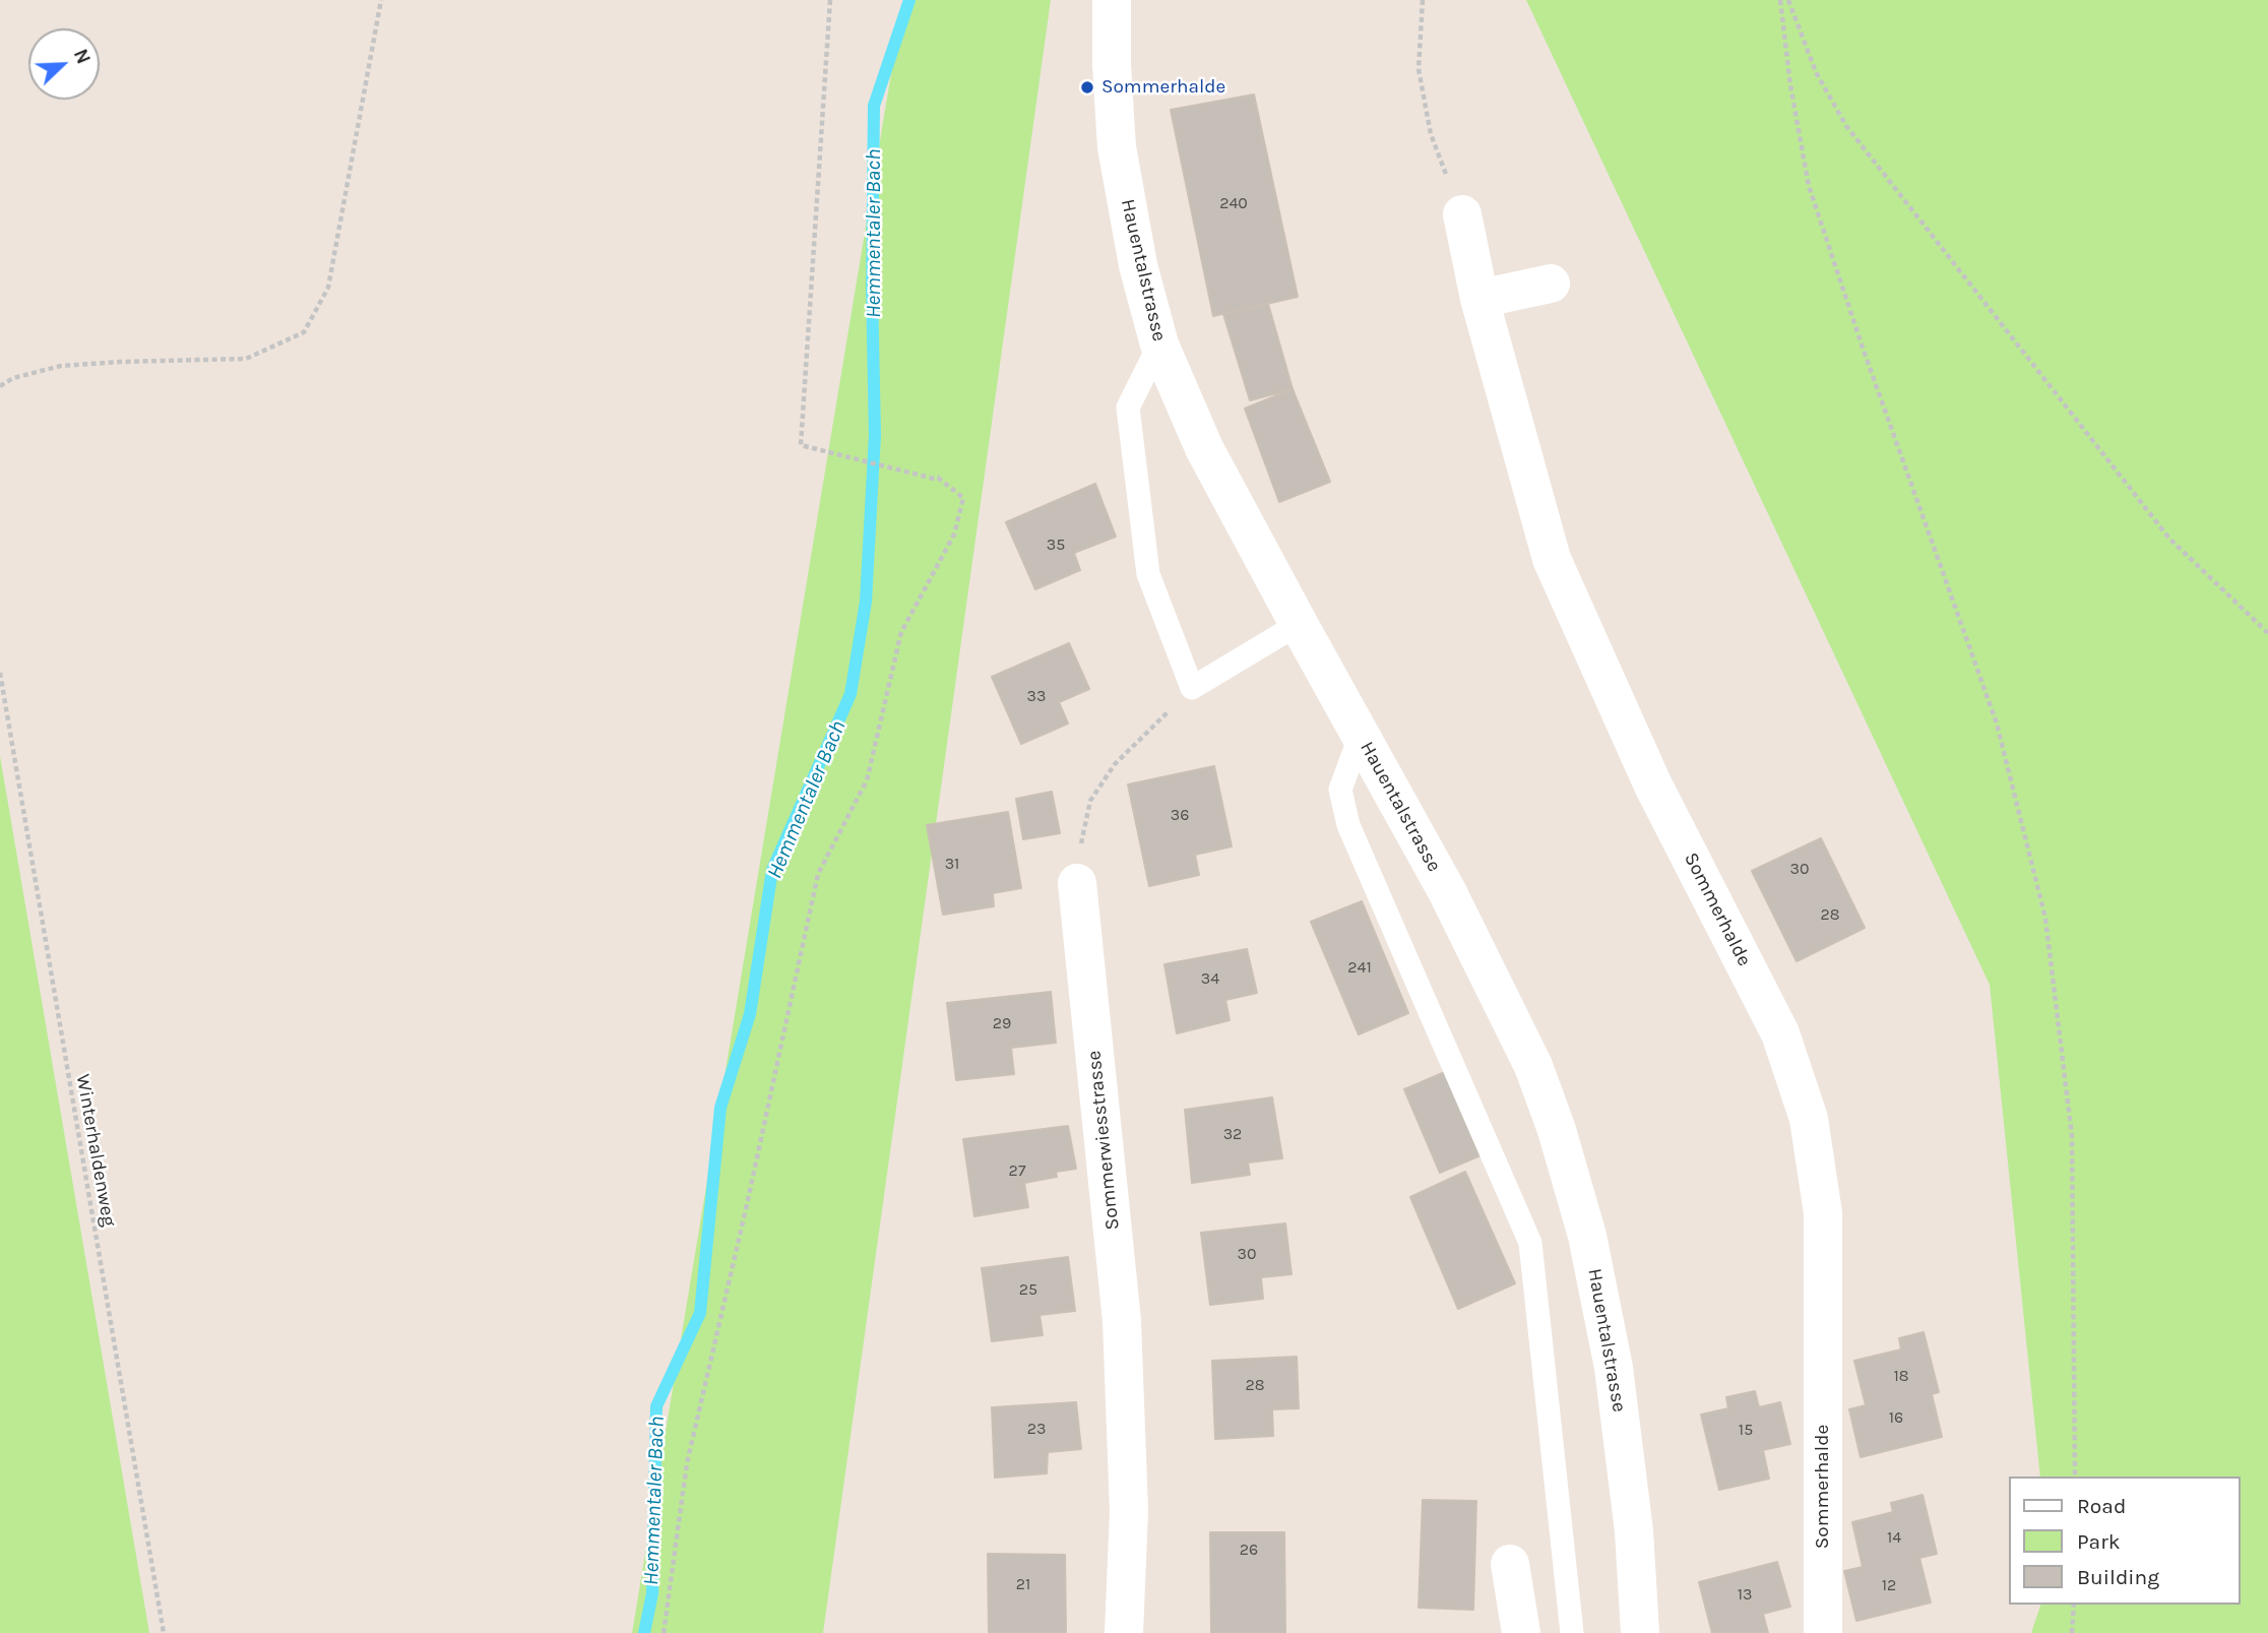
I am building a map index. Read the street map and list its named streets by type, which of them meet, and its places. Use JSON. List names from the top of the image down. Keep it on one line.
{"streets":{"street":["Hauentalstrasse","Sommerhalde","Sommerwiesstrasse"],"path":["Winterhaldenweg"]},"water":["Hemmentaler Bach"],"places":["Sommerhalde"],"house_numbers":["240","35","33","36","31","30","28","241","34","29","32","27","30","25","18","28","16","23","15","14","26","21","12","13"],"legend":["Road","Park","Building"],"north":"top right"}
